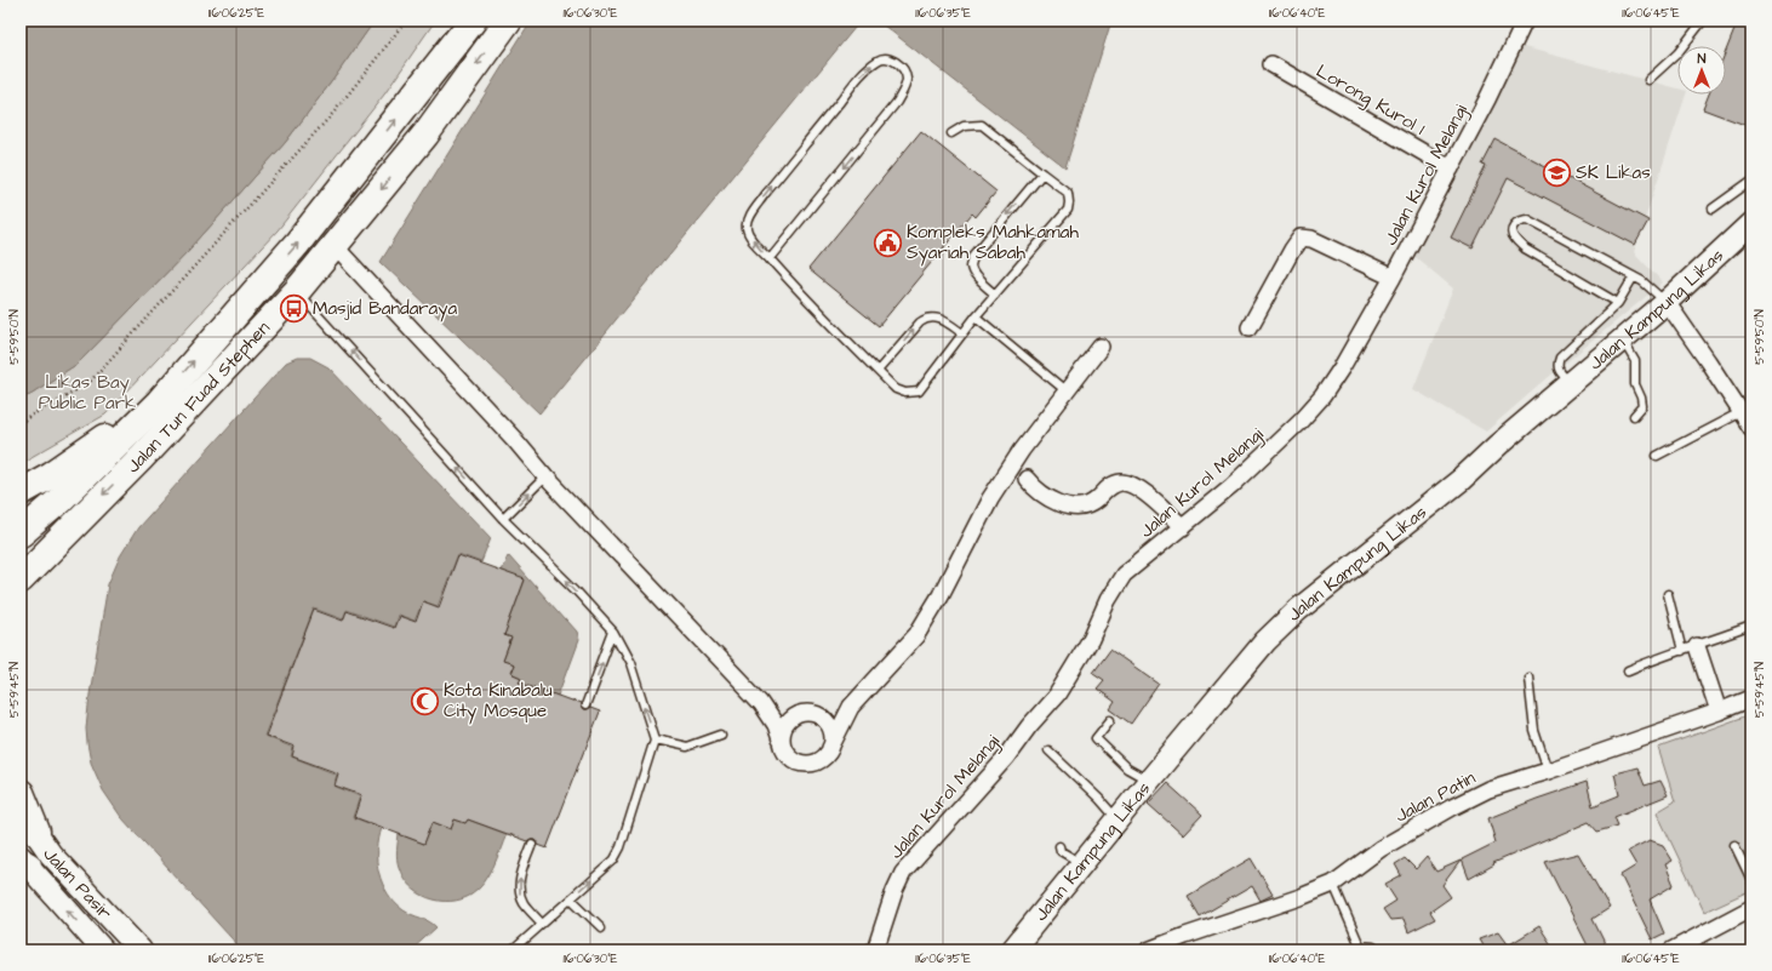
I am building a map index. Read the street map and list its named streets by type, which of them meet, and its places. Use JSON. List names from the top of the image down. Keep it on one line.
{"streets":{"highway":["Jalan Tun Fuad Stephen"],"main road":["Jalan Kampung Likas","Jalan Pasir"],"street":["Lorong Kurol 1","Jalan Kurol Melangi","Jalan Patin"]},"crossings":[["Lorong Kurol 1","Jalan Kurol Melangi"]],"parks":["Likas Bay Public Park"],"places":{"school or university":["SK Likas"],"public building":["Kompleks Mahkamah Syariah Sabah"],"bus stop":["Masjid Bandaraya"],"mosque":["Kota Kinabalu City Mosque"]},"north":"top","coordinates":["116°06'25\"E","116°06'30\"E","116°06'35\"E","116°06'40\"E","116°06'45\"E","5°59'50\"N","5°59'45\"N"]}
